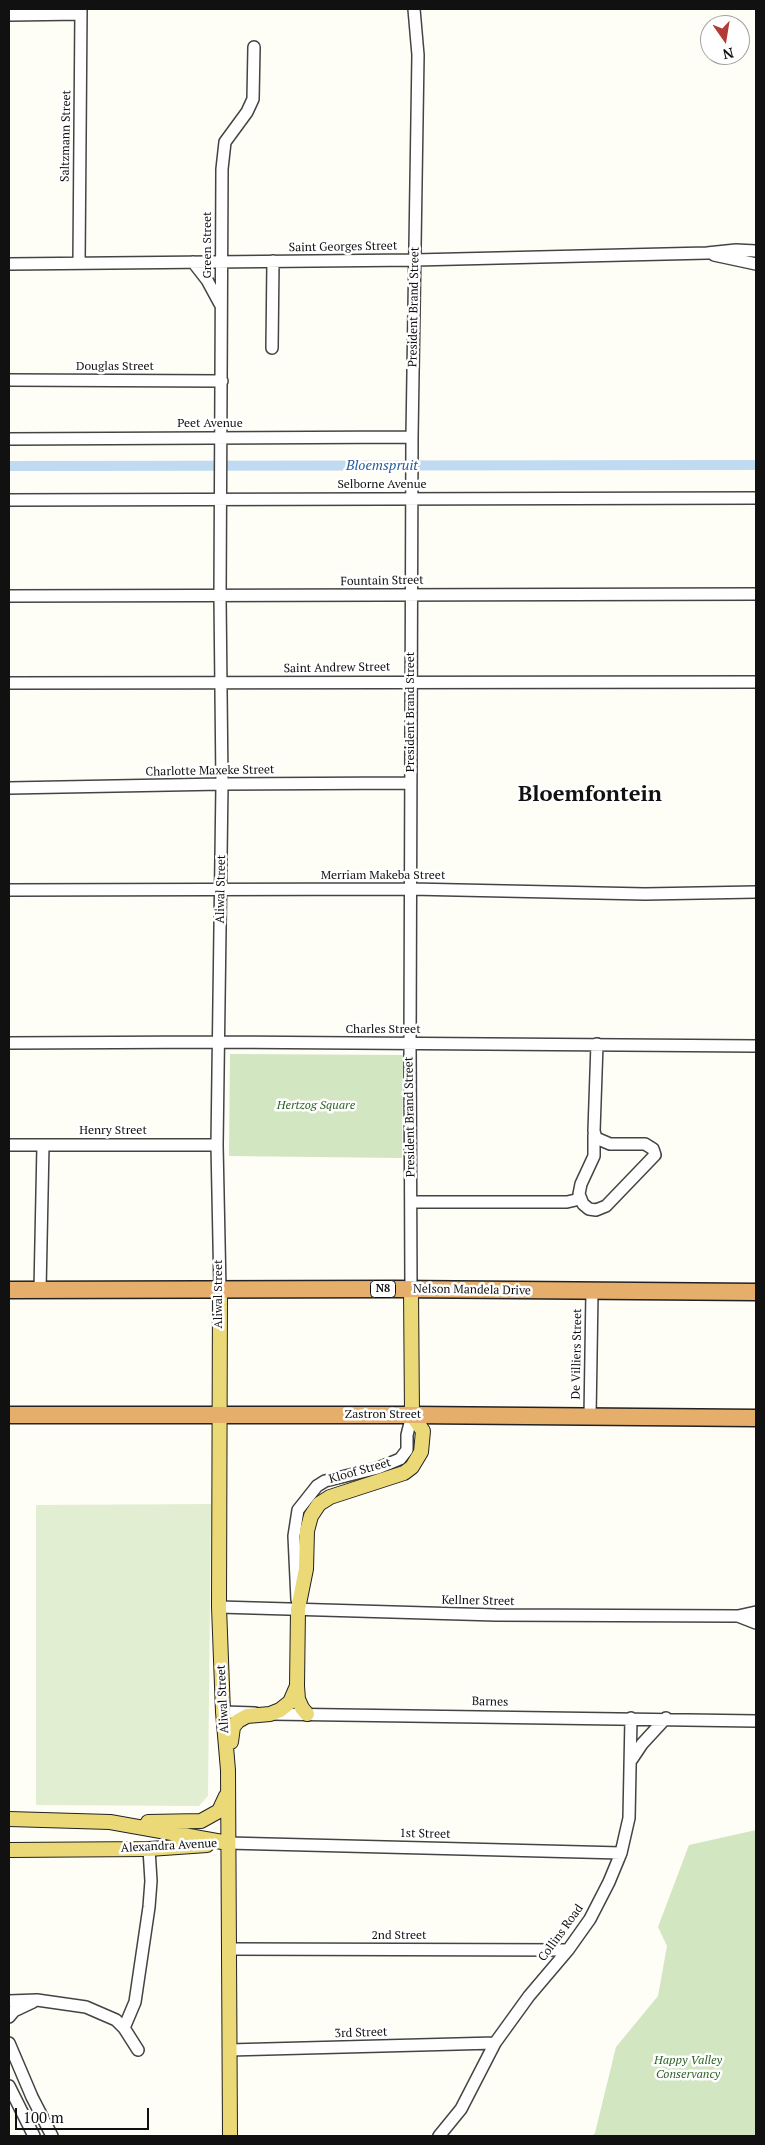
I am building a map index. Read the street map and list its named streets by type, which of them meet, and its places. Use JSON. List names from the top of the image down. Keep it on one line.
{"streets":{"highway":["N8","Nelson Mandela Drive","Zastron Street"],"main road":["President Brand Street","Aliwal Street","Kloof Street","Alexandra Avenue"],"street":["Saltzmann Street","Green Street","Saint Georges Street","Douglas Street","Peet Avenue","Selborne Avenue","Fountain Street","Saint Andrew Street","Charlotte Maxeke Street","Merriam Makeba Street","Charles Street","Henry Street","De Villiers Street","Kellner Street","Barnes","1st Street","Collins Road","2nd Street","3rd Street"]},"crossings":[["Saltzmann Street","Saint Georges Street"],["Green Street","Saint Georges Street"],["Green Street","Douglas Street"],["Green Street","Peet Avenue"],["Green Street","Aliwal Street"],["Saint Georges Street","President Brand Street"],["President Brand Street","Peet Avenue"],["President Brand Street","Selborne Avenue"],["President Brand Street","Fountain Street"],["President Brand Street","Saint Andrew Street"],["President Brand Street","Charlotte Maxeke Street"],["President Brand Street","Merriam Makeba Street"],["President Brand Street","Charles Street"],["President Brand Street","Nelson Mandela Drive"],["President Brand Street","Zastron Street"],["President Brand Street","Kloof Street"],["Selborne Avenue","Aliwal Street"],["Fountain Street","Aliwal Street"],["Saint Andrew Street","Aliwal Street"],["Charlotte Maxeke Street","Aliwal Street"],["Merriam Makeba Street","Aliwal Street"],["Aliwal Street","Charles Street"],["Aliwal Street","Henry Street"],["Aliwal Street","Nelson Mandela Drive"],["Aliwal Street","Zastron Street"],["Aliwal Street","Kellner Street"],["Aliwal Street","Barnes"],["Aliwal Street","1st Street"],["Aliwal Street","Alexandra Avenue"],["Aliwal Street","2nd Street"],["Aliwal Street","3rd Street"],["Nelson Mandela Drive","De Villiers Street"],["De Villiers Street","Zastron Street"],["Zastron Street","Kloof Street"],["Kloof Street","Kellner Street"],["Barnes","Collins Road"],["1st Street","Alexandra Avenue"],["1st Street","Collins Road"],["Collins Road","2nd Street"],["Collins Road","3rd Street"]],"districts":["Bloemfontein"],"water":["Bloemspruit"],"parks":["Hertzog Square","Happy Valley Conservancy"],"scale_bar":"100 m","north":"bottom"}
